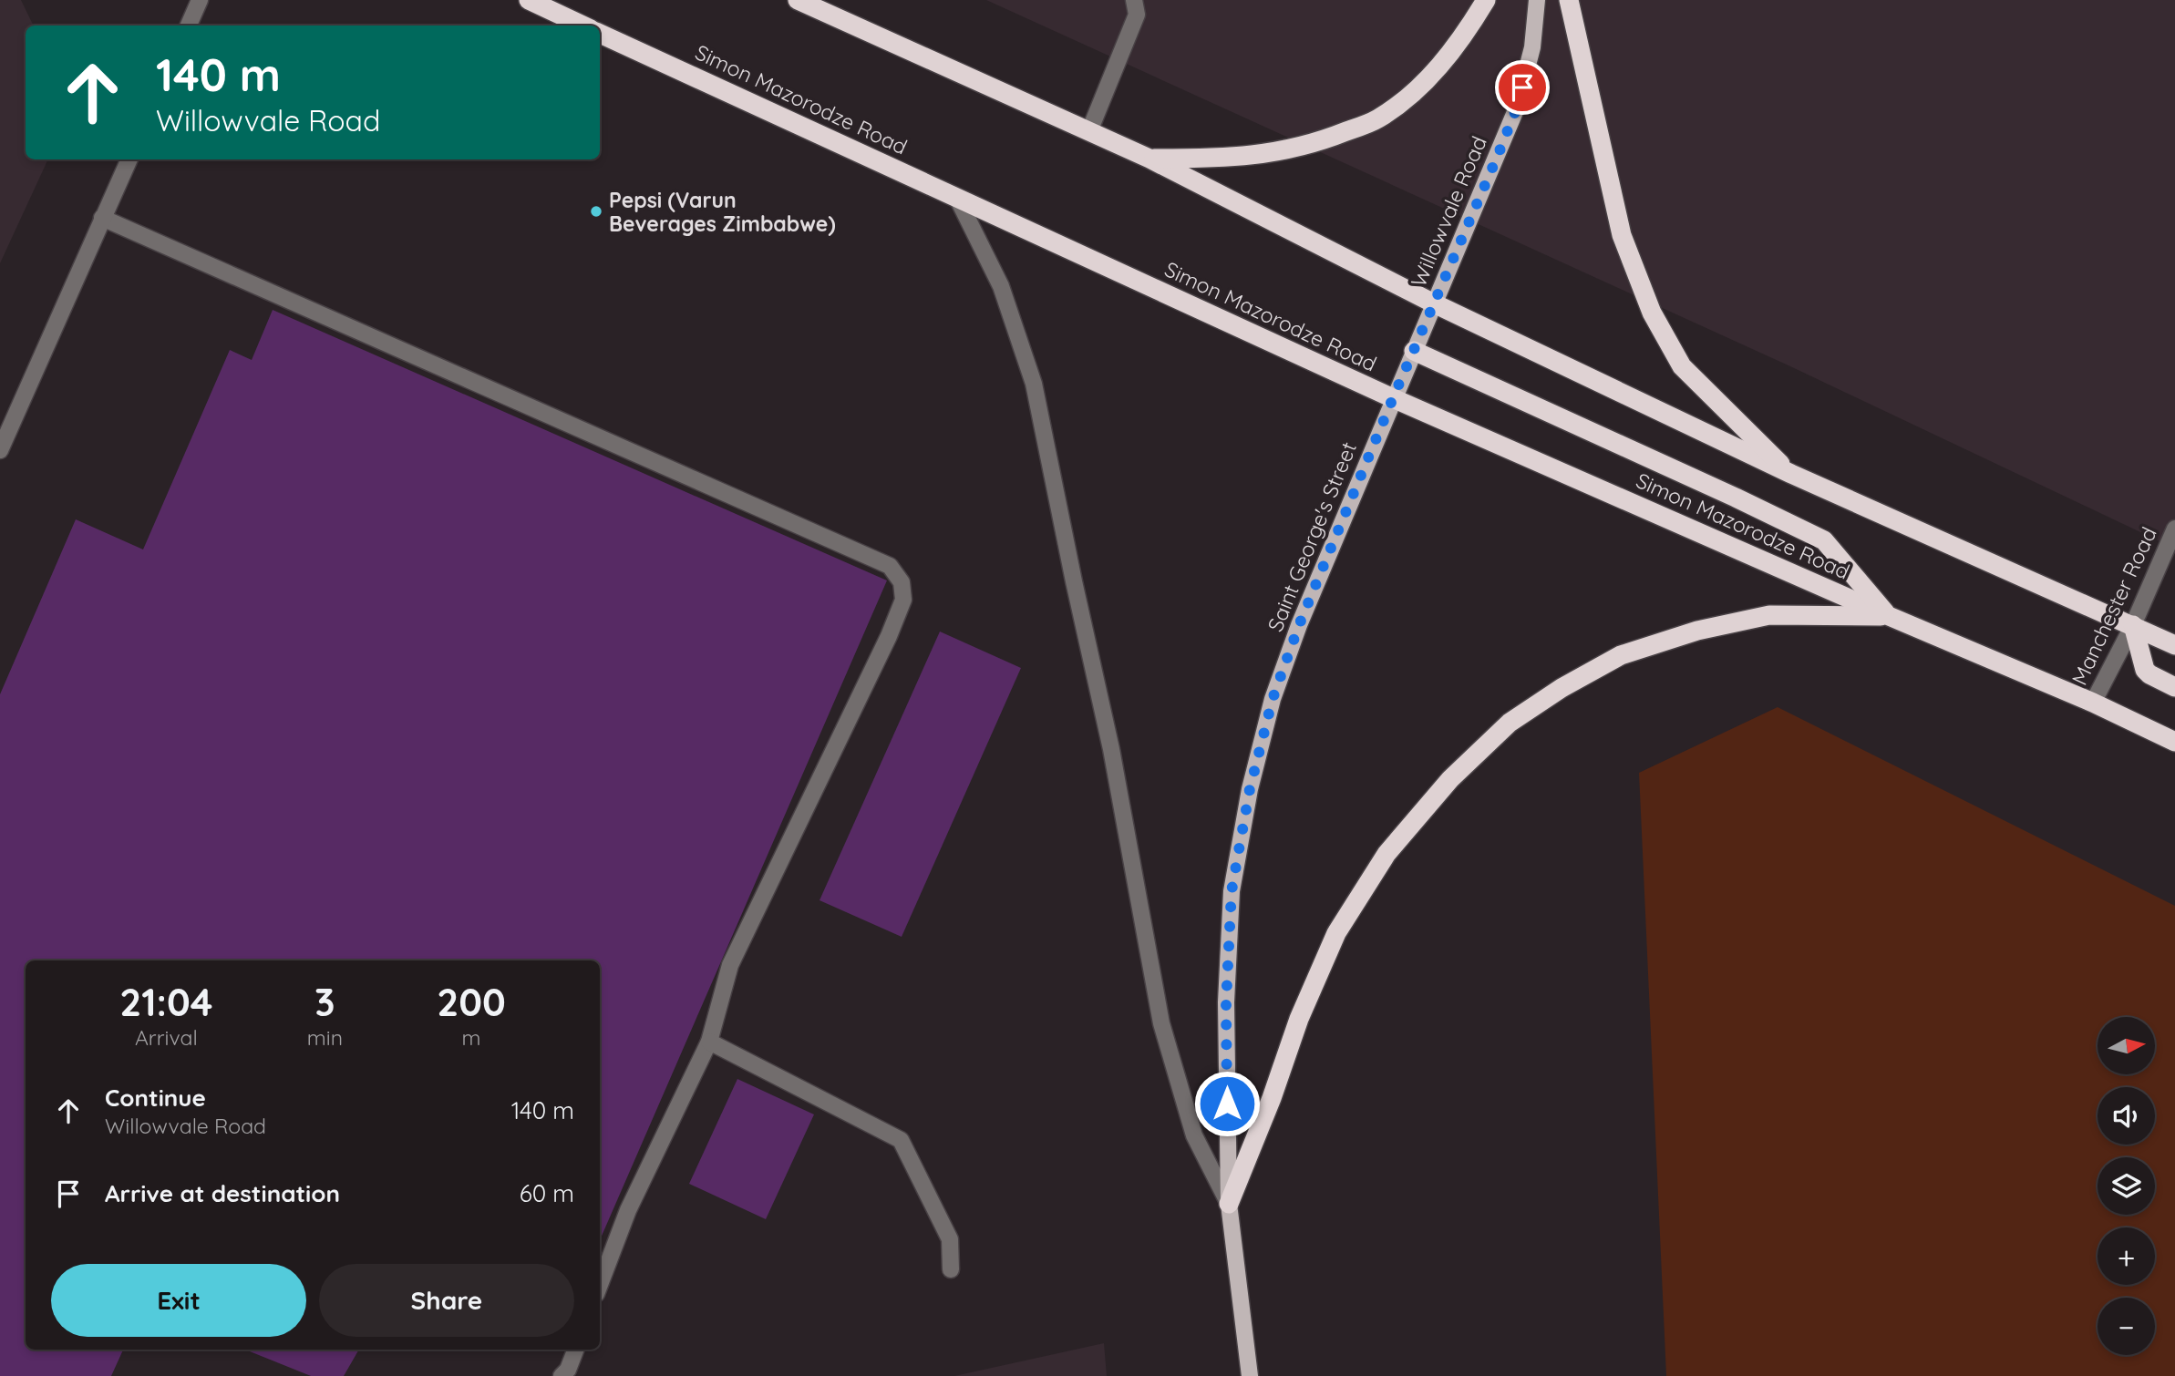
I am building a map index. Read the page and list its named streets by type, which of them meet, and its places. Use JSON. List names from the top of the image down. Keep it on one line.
{"streets":{"highway":["Simon Mazorodze Road"],"main road":["Willowvale Road","Saint George's Street"],"street":["Manchester Road"]},"crossings":[["Simon Mazorodze Road","Willowvale Road"],["Simon Mazorodze Road","Saint George's Street"],["Simon Mazorodze Road","Manchester Road"],["Willowvale Road","Saint George's Street"]],"places":["Pepsi (Varun Beverages Zimbabwe)"],"north":"right","page":{"turn":["140 m","Willowvale Road"],"eta":["21:04","Arrival","3","min","200","m"],"map_buttons":["+","−"],"list":[{"name":"Continue","note":"Willowvale Road","value":"140 m"},{"name":"Arrive at destination","value":"60 m"}],"buttons":["Exit","Share"]}}
